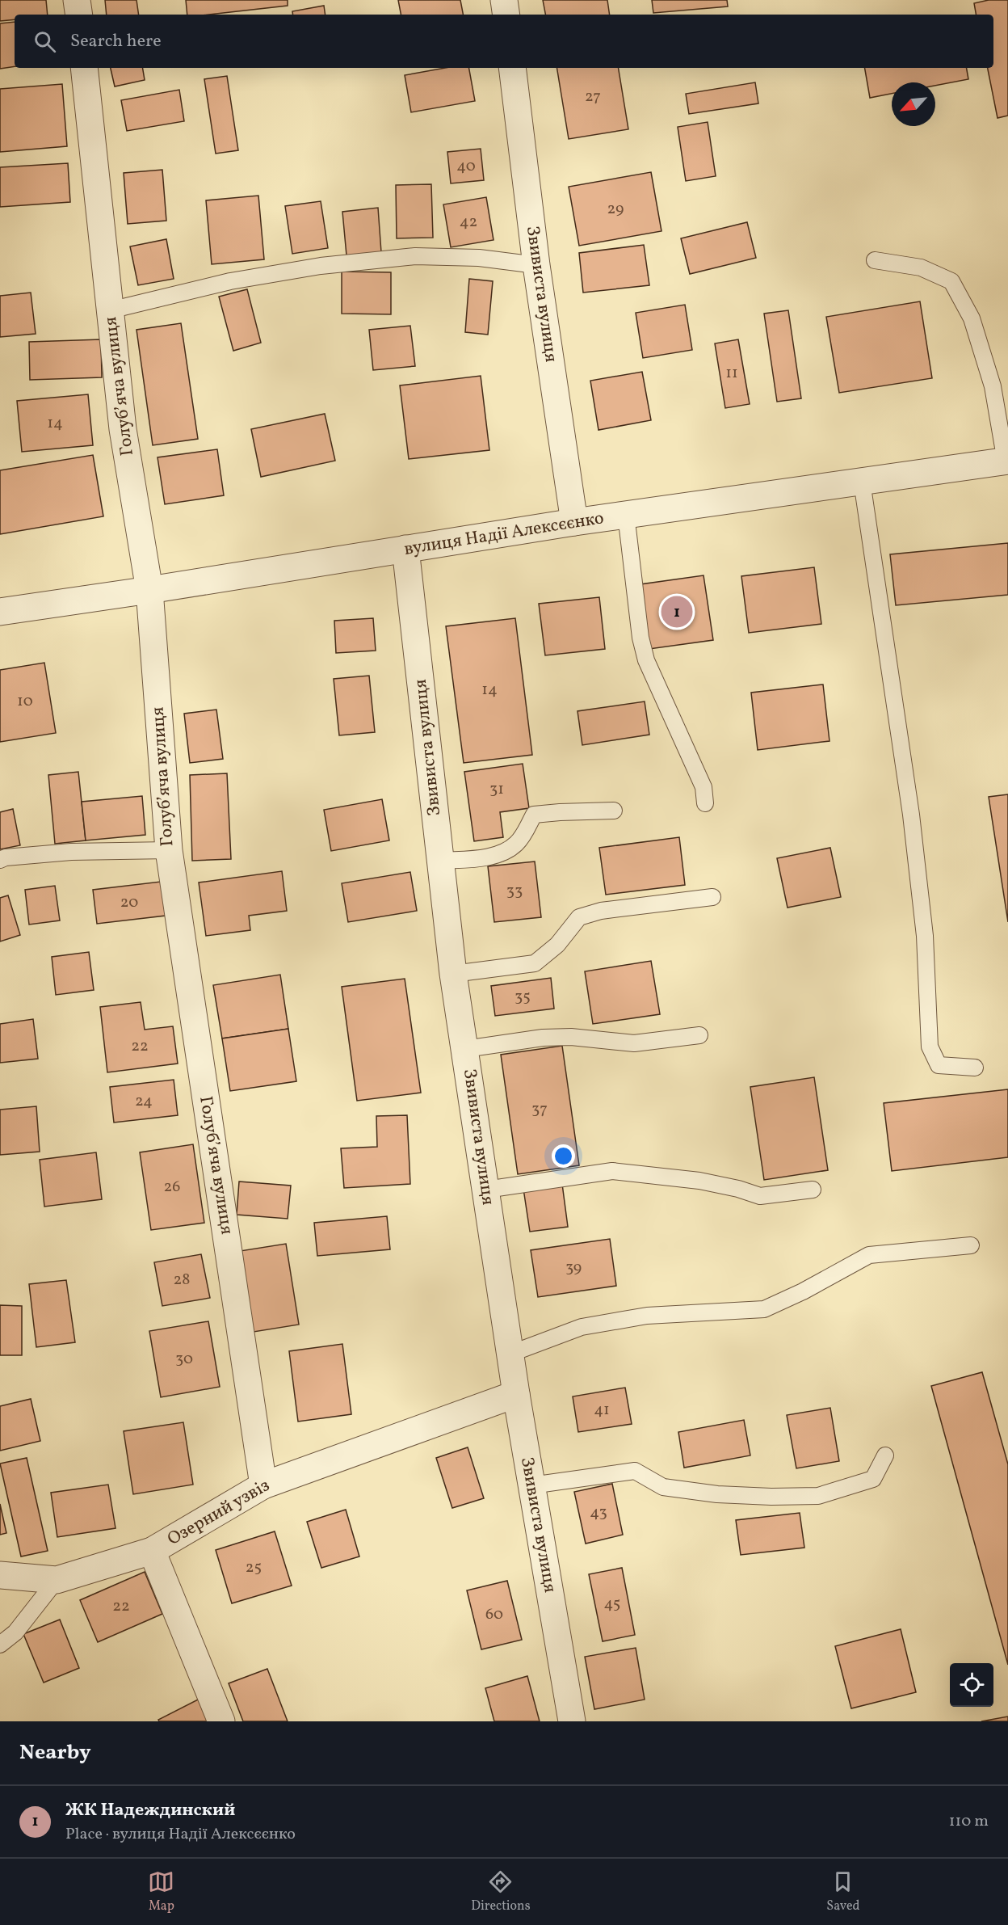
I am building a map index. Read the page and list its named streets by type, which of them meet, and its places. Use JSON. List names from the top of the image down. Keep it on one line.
{"streets":{"street":["Звивиста вулиця","Голубʼяча вулиця","вулиця Надії Алексєєнко","Озерний узвіз"]},"crossings":[["Звивиста вулиця","вулиця Надії Алексєєнко"],["Звивиста вулиця","Озерний узвіз"],["Голубʼяча вулиця","вулиця Надії Алексєєнко"],["Голубʼяча вулиця","Озерний узвіз"]],"house_numbers":["27","40","29","42","11","14","14","10","31","33","20","35","22","24","37","26","39","28","30","41","43","25","45","22","60"],"north":"bottom left","page":{"search":"Search here","pins":"1","heading":"Nearby","list":[{"mark":"1","name":"ЖК Надеждинский","note":"Place · вулиця Надії Алексєєнко","value":"110 m"}],"nav":["Map","Directions","Saved"]}}
